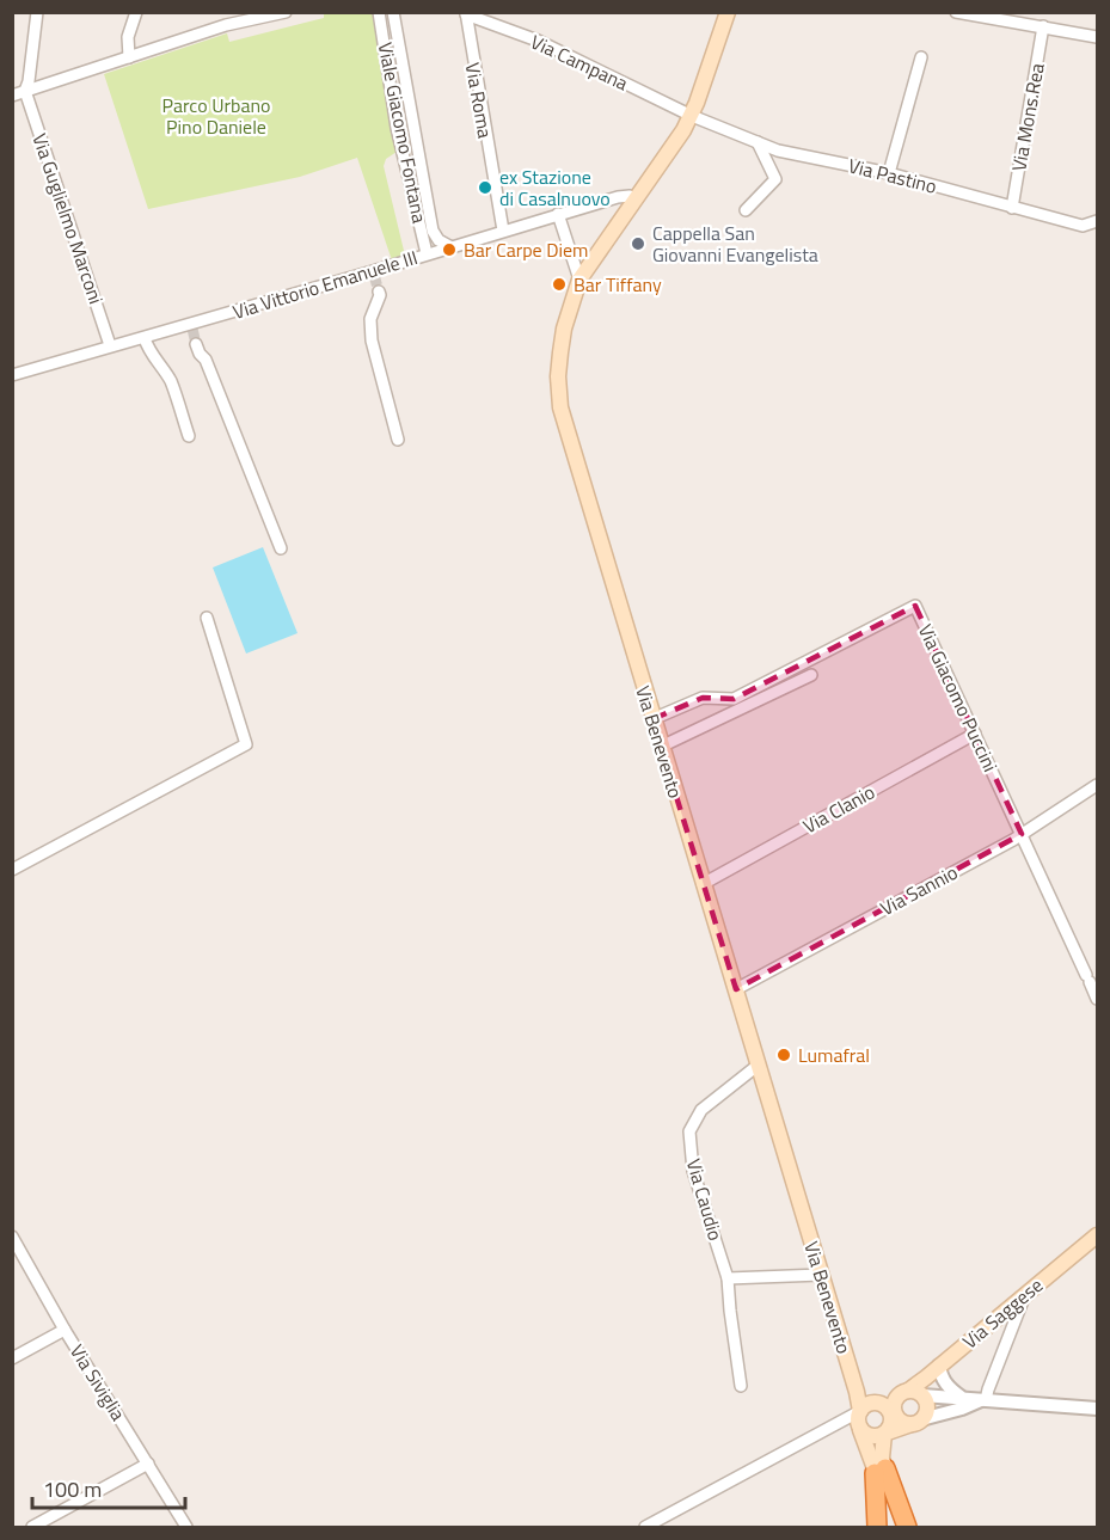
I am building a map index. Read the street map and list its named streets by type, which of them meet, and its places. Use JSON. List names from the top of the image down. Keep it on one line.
{"streets":{"main road":["Via Benevento","Via Saggese"],"street":["Via Campana","Via Roma","Via Mons.Rea","Viale Giacomo Fontana","Via Pastino","Via Guglielmo Marconi","Via Vittorio Emanuele III","Via Giacomo Puccini","Via Clanio","Via Sannio","Via Caudio","Via Siviglia"]},"crossings":[["Via Campana","Via Roma"],["Via Campana","Via Pastino"],["Via Campana","Via Benevento"],["Via Roma","Via Vittorio Emanuele III"],["Via Mons.Rea","Via Pastino"],["Viale Giacomo Fontana","Via Vittorio Emanuele III"],["Via Pastino","Via Benevento"],["Via Guglielmo Marconi","Via Vittorio Emanuele III"],["Via Vittorio Emanuele III","Via Benevento"],["Via Giacomo Puccini","Via Benevento"],["Via Giacomo Puccini","Via Clanio"],["Via Giacomo Puccini","Via Sannio"],["Via Benevento","Via Clanio"],["Via Benevento","Via Sannio"],["Via Benevento","Via Caudio"]],"parks":["Parco Urbano Pino Daniele"],"places":["ex Stazione di Casalnuovo","Cappella San Giovanni Evangelista","Bar Carpe Diem","Bar Tiffany","Lumafral"],"scale_bar":"100 m"}
